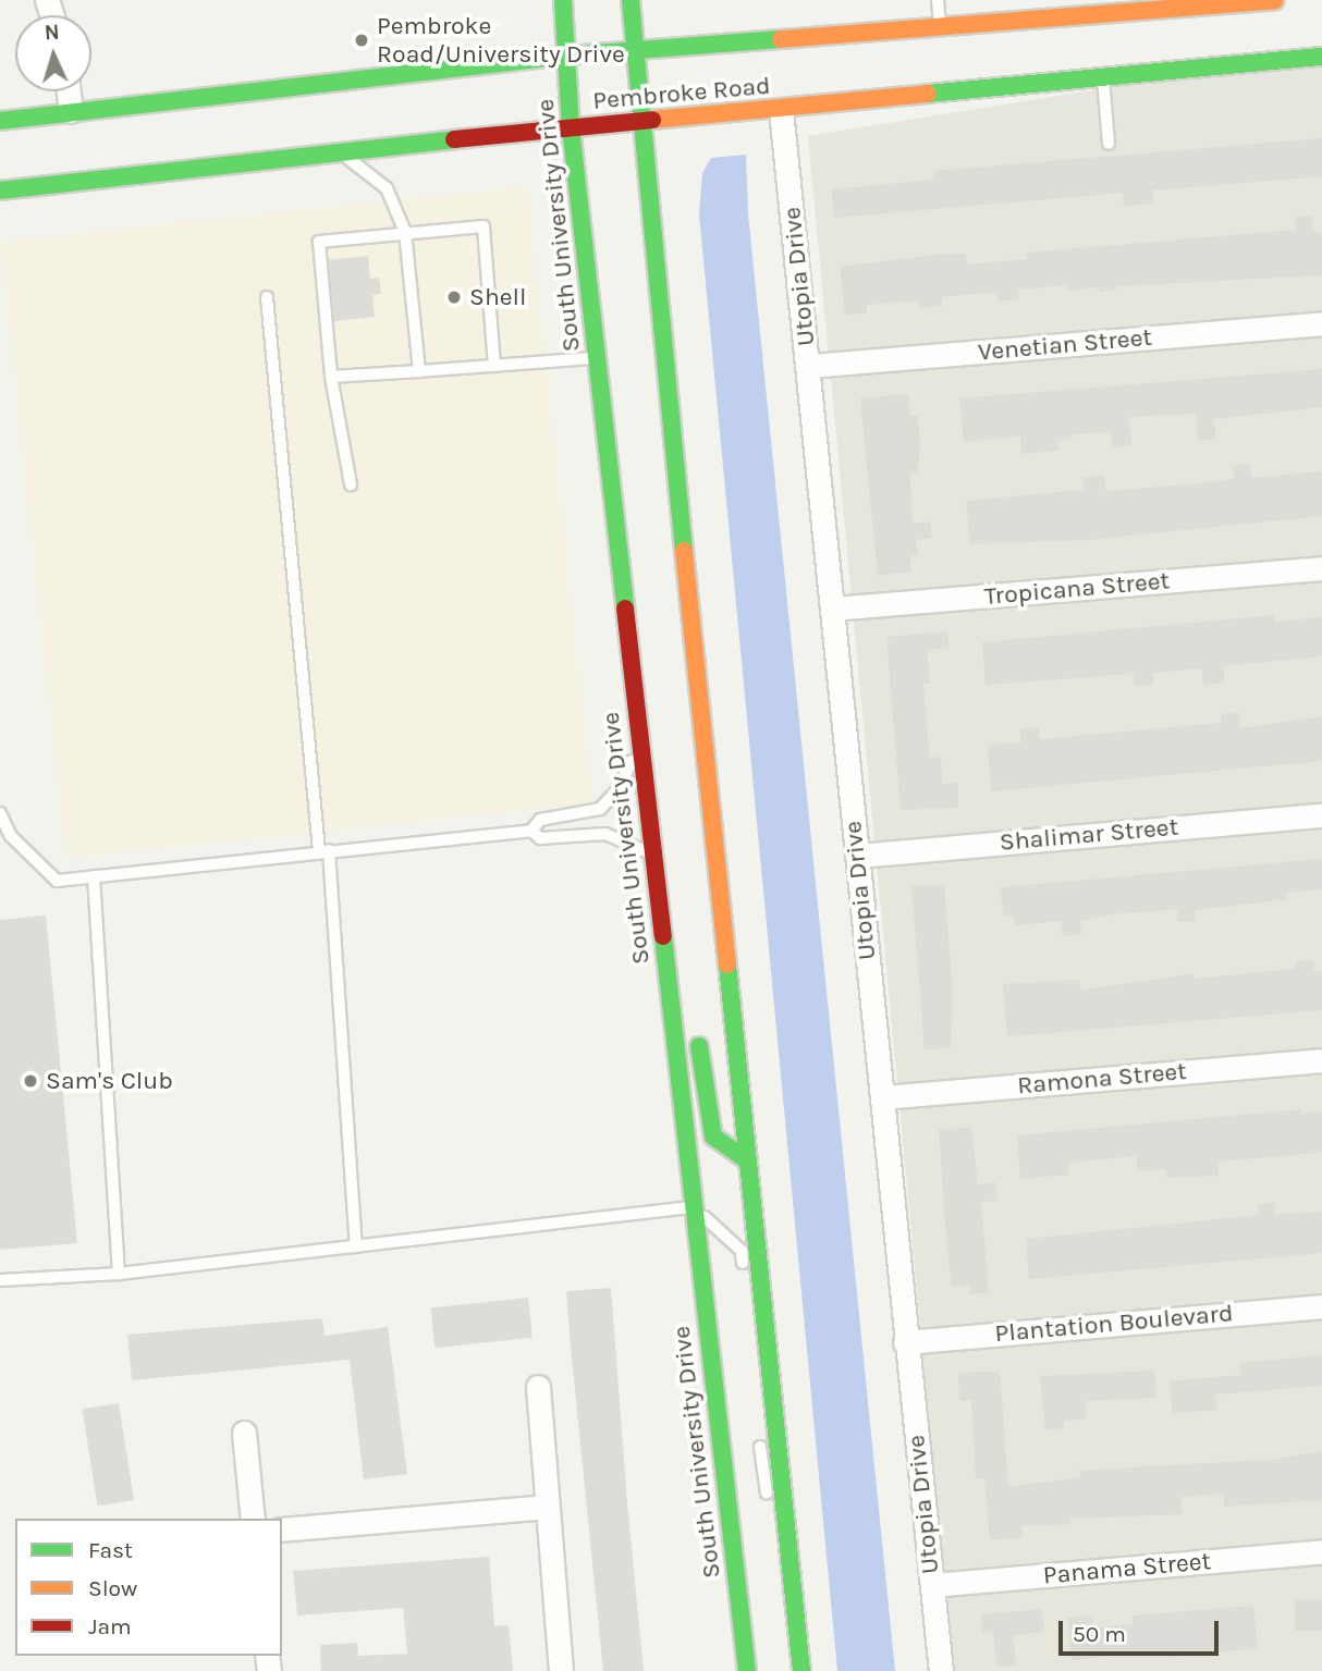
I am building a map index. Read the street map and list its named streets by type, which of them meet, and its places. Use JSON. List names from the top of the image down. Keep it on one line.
{"streets":{"main road":["Pembroke Road","South University Drive"],"street":["Utopia Drive","Venetian Street","Tropicana Street","Shalimar Street","Ramona Street","Plantation Boulevard","Panama Street"]},"crossings":[["Pembroke Road","South University Drive"],["Pembroke Road","Utopia Drive"],["Utopia Drive","Venetian Street"],["Utopia Drive","Tropicana Street"],["Utopia Drive","Shalimar Street"],["Utopia Drive","Ramona Street"],["Utopia Drive","Plantation Boulevard"],["Utopia Drive","Panama Street"]],"places":["Pembroke Road/University Drive","Shell","Sam's Club"],"legend":["Fast","Slow","Jam"],"scale_bar":"50 m","north":"top"}
